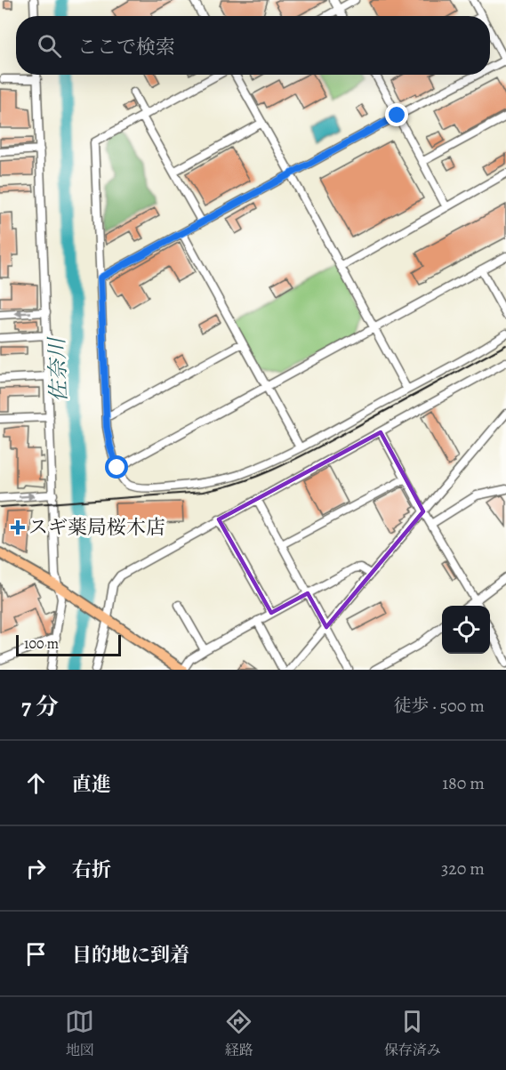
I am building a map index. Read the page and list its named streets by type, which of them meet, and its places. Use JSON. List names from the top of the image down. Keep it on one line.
{"water":["佐奈川"],"places":{"health":["スギ薬局桜木店"]},"scale_bar":"100 m","page":{"search":"ここで検索","scale":"100 m","heading":["7 分","徒歩 · 500 m"],"list":[["直進","180 m"],["右折","320 m"],"目的地に到着"],"nav":["地図","経路","保存済み"]}}
